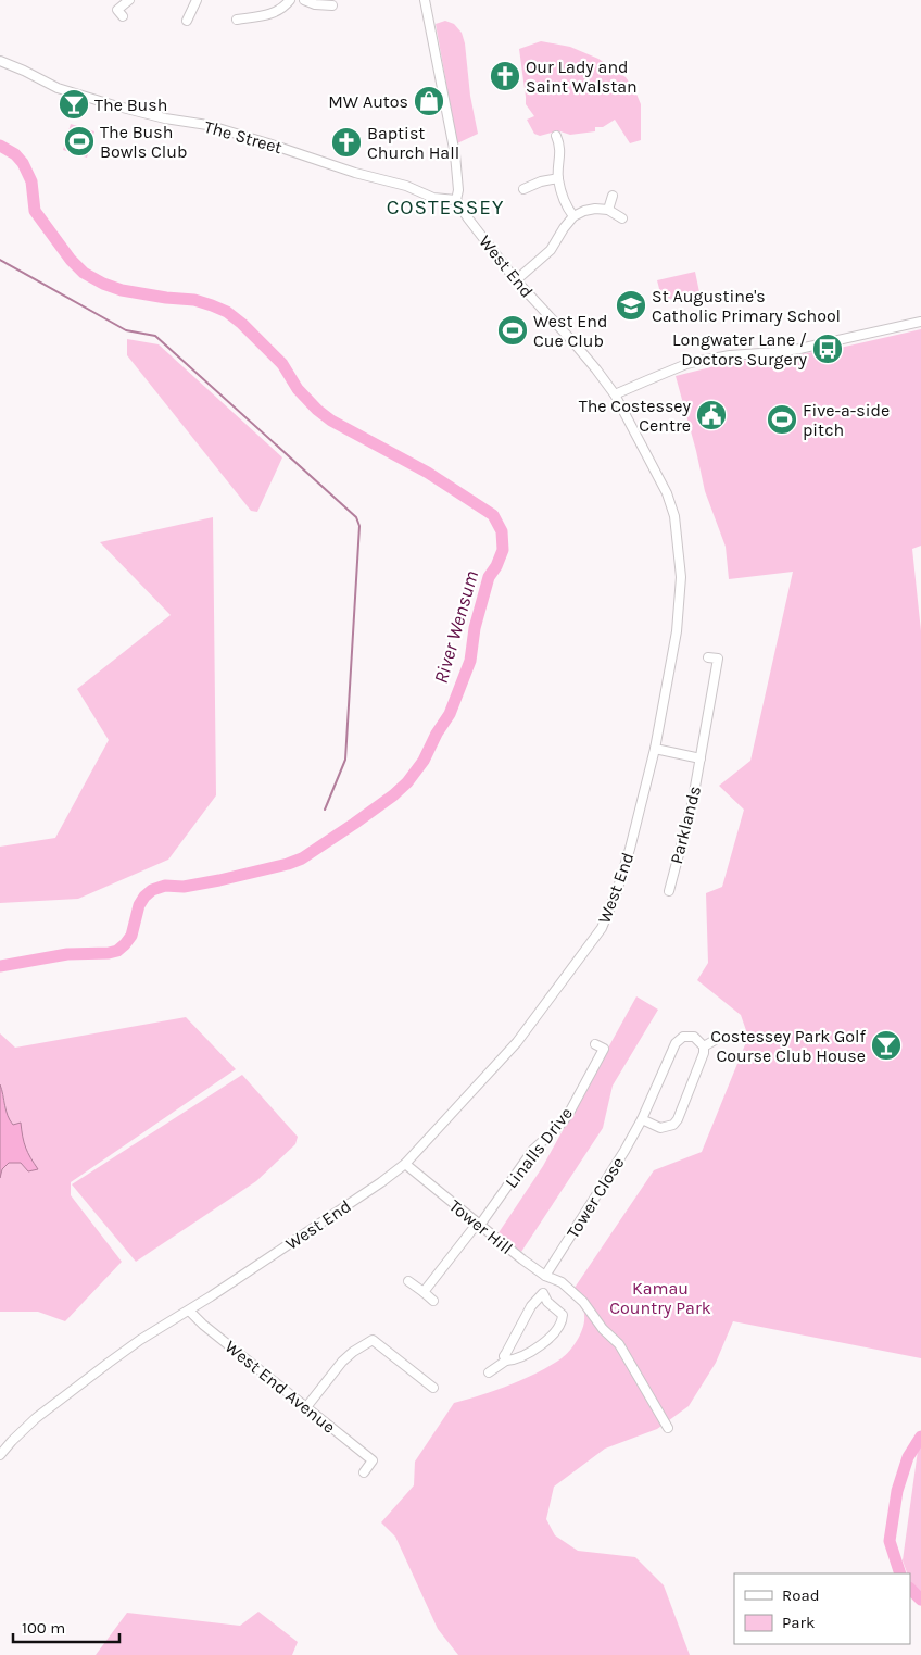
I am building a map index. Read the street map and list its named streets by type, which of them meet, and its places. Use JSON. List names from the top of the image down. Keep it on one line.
{"streets":{"street":["The Street","West End","Parklands","Linalls Drive","Tower Close","Tower Hill","West End Avenue"]},"crossings":[["The Street","West End"],["West End","Tower Hill"],["West End","West End Avenue"],["Linalls Drive","Tower Hill"],["Tower Close","Tower Hill"]],"districts":["COSTESSEY"],"water":["River Wensum"],"parks":["Kamau Country Park"],"places":{"church":["Our Lady and Saint Walstan","Baptist Church Hall"],"shop":["MW Autos"],"bar":["The Bush","Costessey Park Golf Course Club House"],"sports":["The Bush Bowls Club","West End Cue Club","Five-a-side pitch"],"school or university":["St Augustine's Catholic Primary School"],"bus stop":["Longwater Lane / Doctors Surgery"],"public building":["The Costessey Centre"]},"legend":["Road","Park"],"scale_bar":"100 m"}
